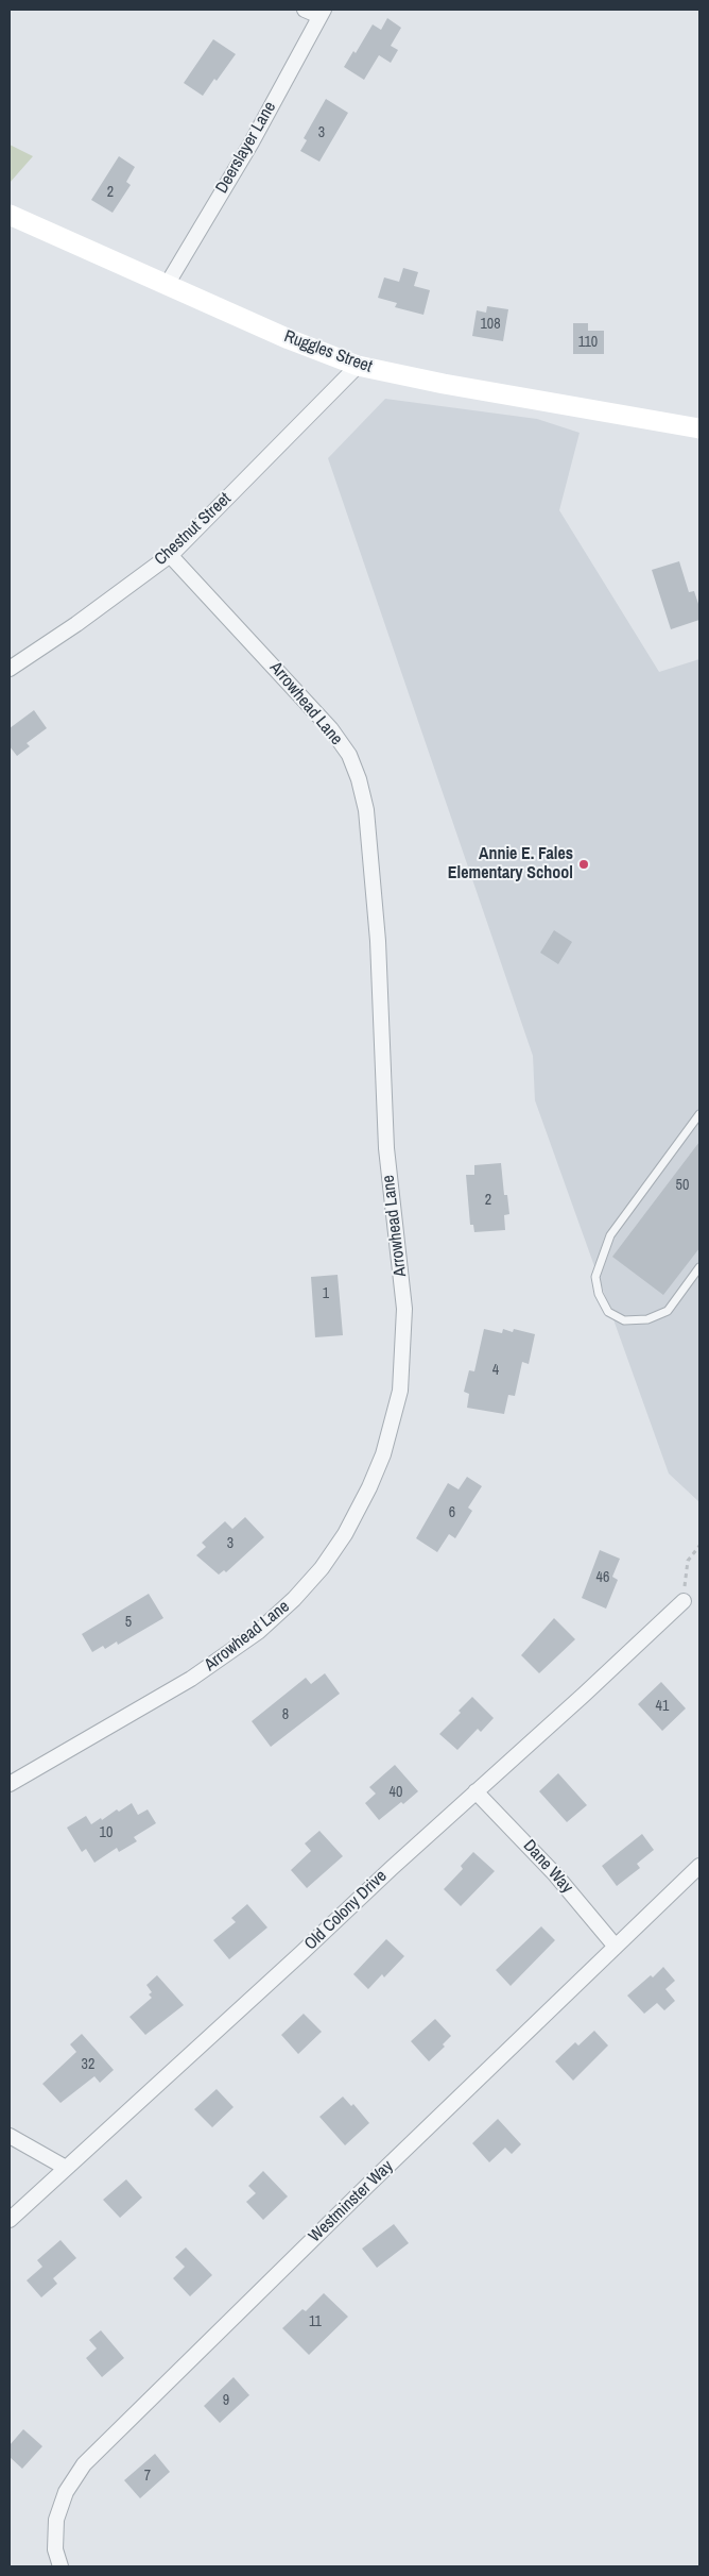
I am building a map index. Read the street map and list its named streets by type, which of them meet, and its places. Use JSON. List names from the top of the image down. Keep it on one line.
{"streets":{"street":["Deerslayer Lane","Ruggles Street","Chestnut Street","Arrowhead Lane","Dane Way","Old Colony Drive","Westminster Way"]},"crossings":[["Deerslayer Lane","Ruggles Street"],["Ruggles Street","Chestnut Street"],["Chestnut Street","Arrowhead Lane"],["Dane Way","Old Colony Drive"],["Dane Way","Westminster Way"]],"places":["Annie E. Fales Elementary School"],"house_numbers":["3","2","108","110","50","2","1","4","6","3","46","5","41","8","40","10","32","11","9","7"]}
